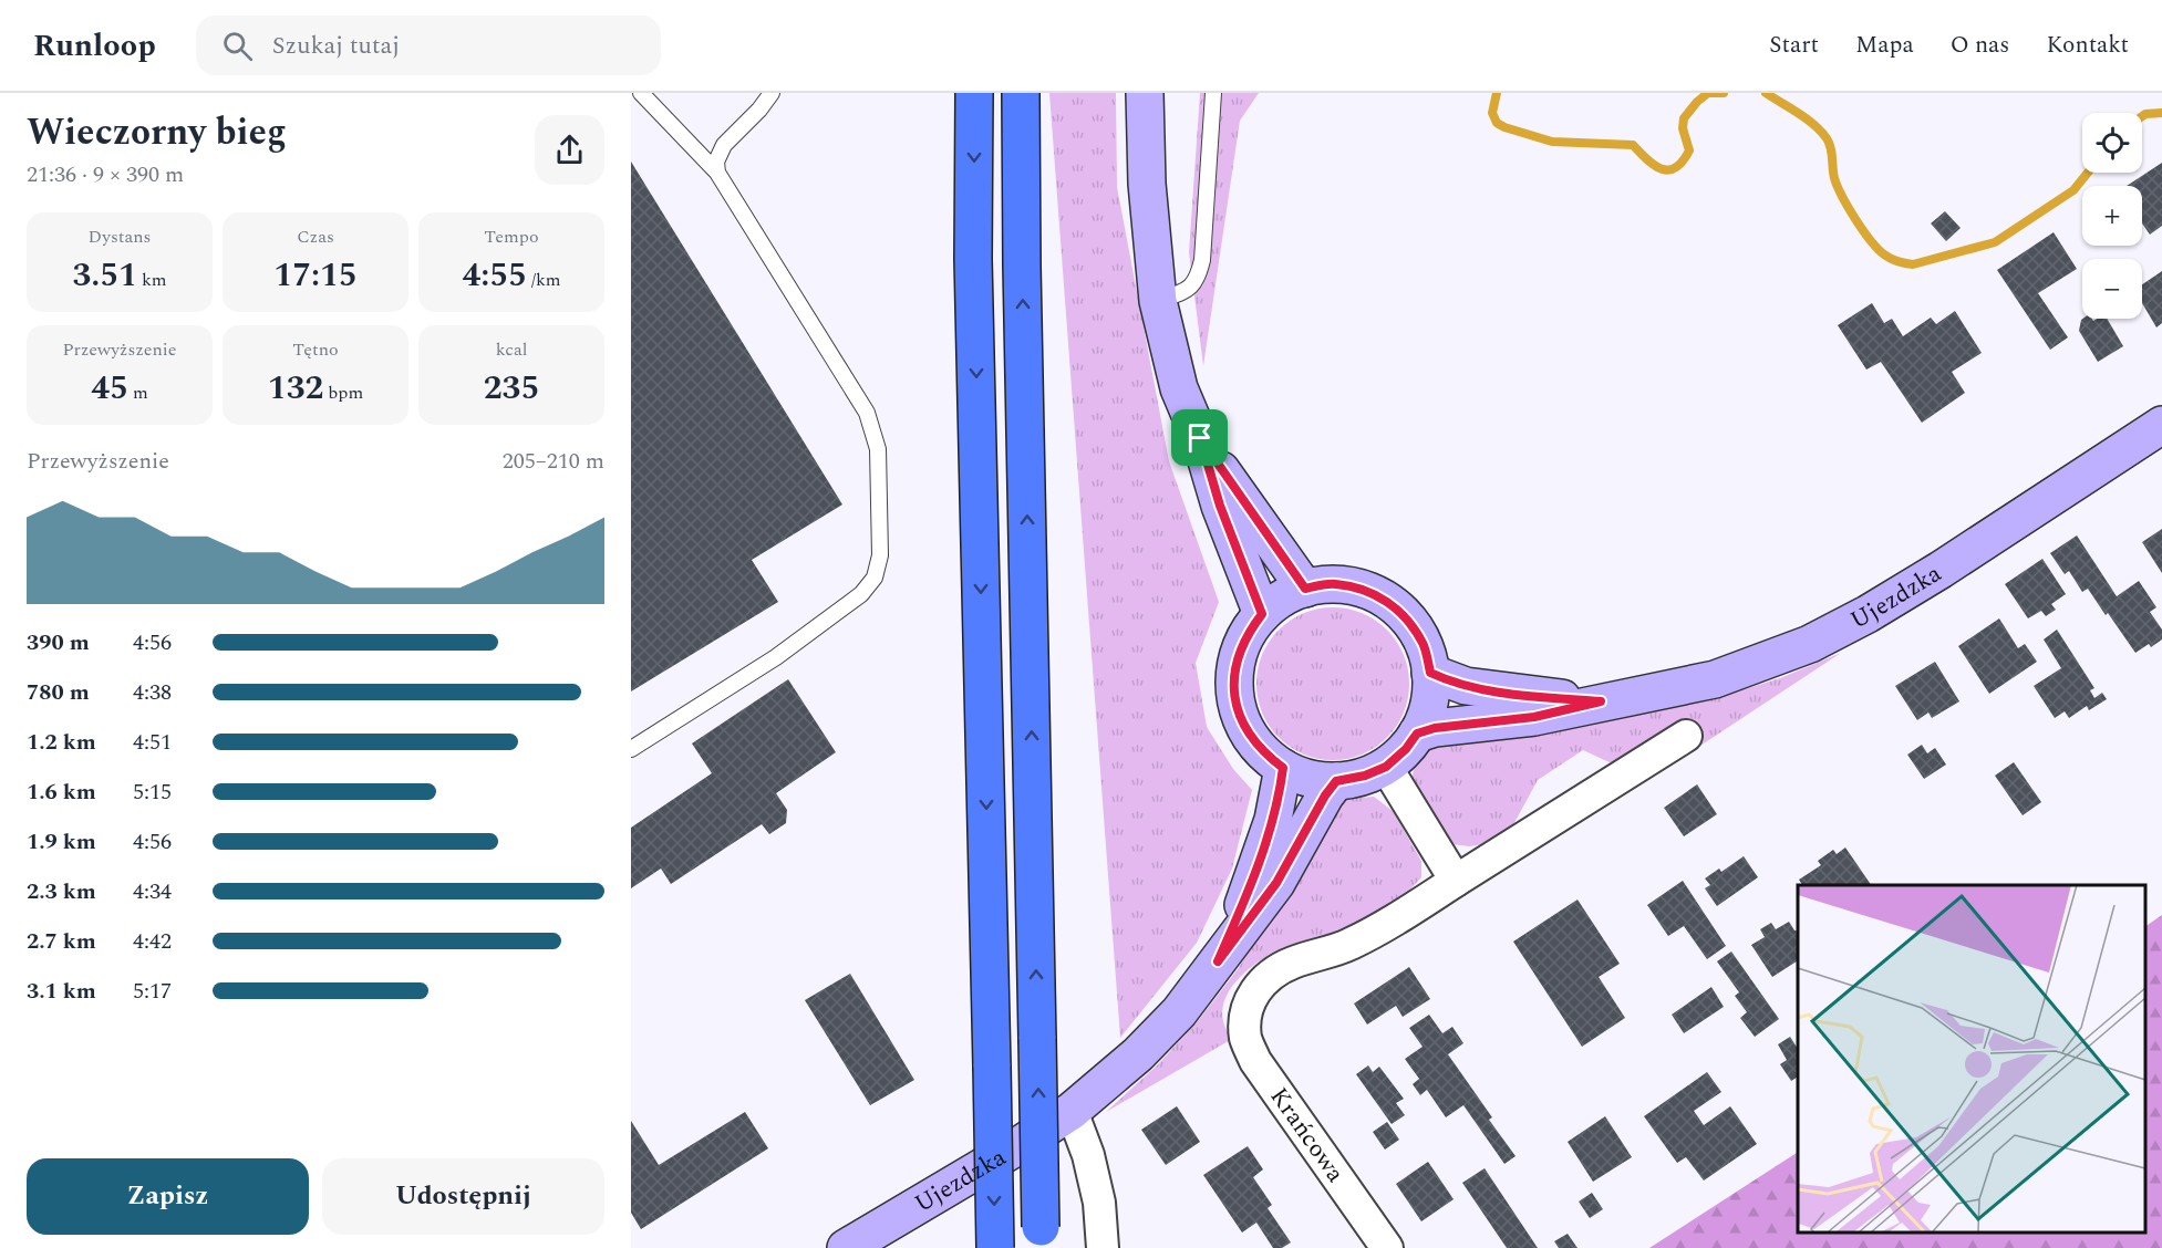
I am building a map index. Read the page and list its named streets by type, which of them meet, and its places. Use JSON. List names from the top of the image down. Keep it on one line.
{"streets":{"main road":["Ujezdzka"],"street":["Krańcowa"]},"page":{"header":"Runloop","search":"Szukaj tutaj","nav":["Start","Mapa","O nas","Kontakt"],"heading":["Wieczorny bieg","21:36 · 9 × 390 m"],"map_buttons":["+","−"],"stats":[["Dystans","3.51 km"],["Czas","17:15"],["Tempo","4:55 /km"],["Przewyższenie","45 m"],["Tętno","132 bpm"],["kcal","235"]],"chart":["Przewyższenie","205–210 m"],"list":[{"name":"390 m","note":"4:56"},{"name":"780 m","note":"4:38"},{"name":"1.2 km","note":"4:51"},{"name":"1.6 km","note":"5:15"},{"name":"1.9 km","note":"4:56"},{"name":"2.3 km","note":"4:34"},{"name":"2.7 km","note":"4:42"},{"name":"3.1 km","note":"5:17"}],"buttons":["Zapisz","Udostępnij"]}}
